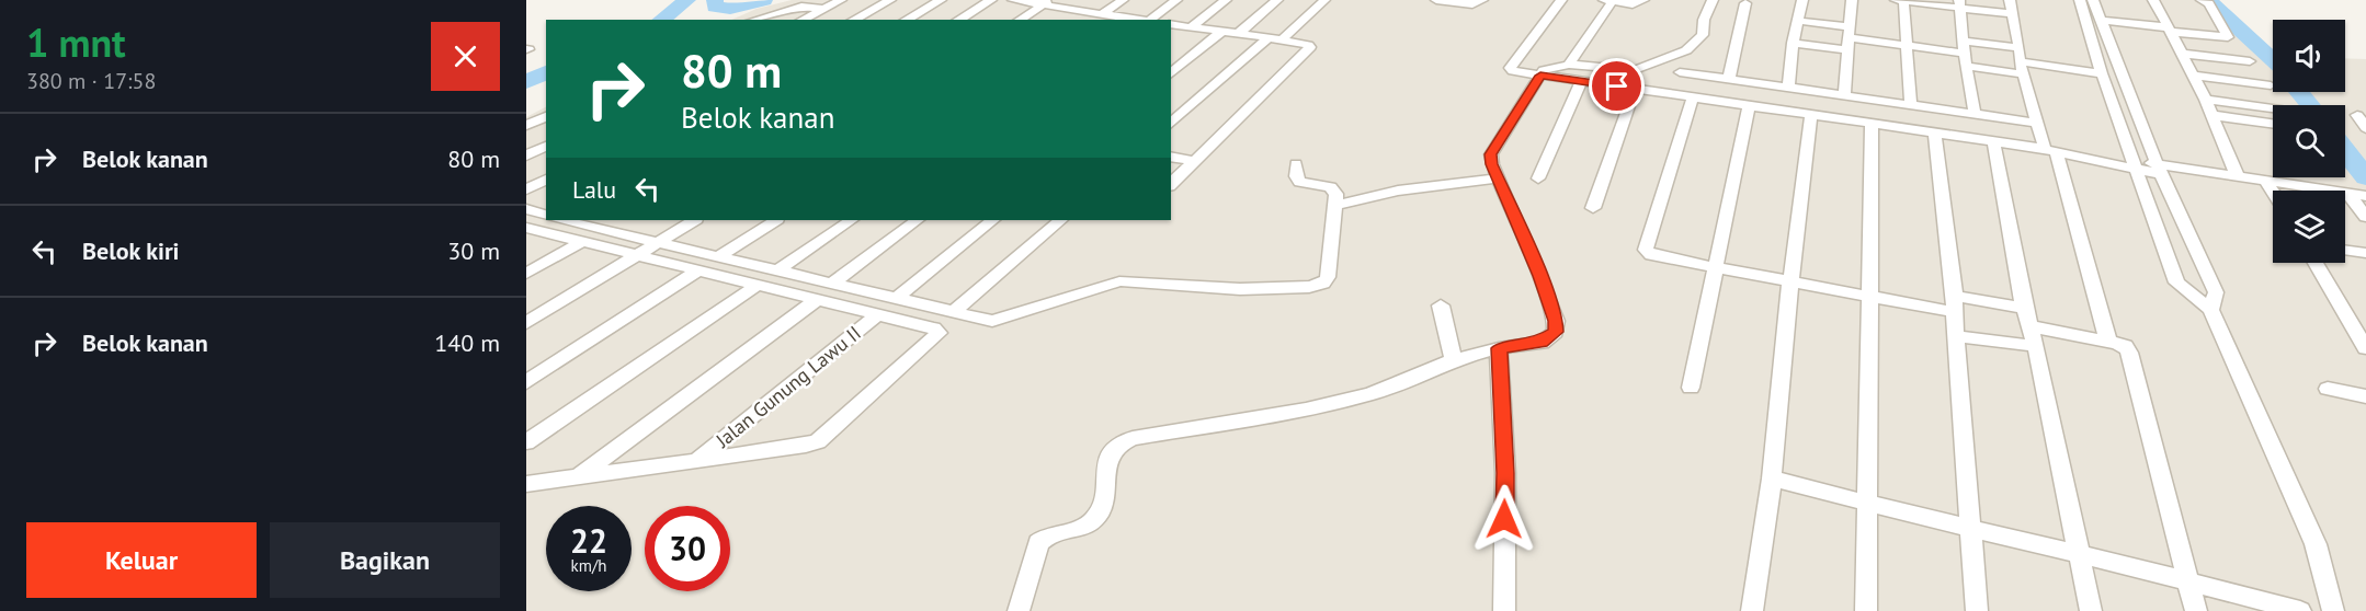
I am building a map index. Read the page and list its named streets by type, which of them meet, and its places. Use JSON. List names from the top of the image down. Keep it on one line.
{"streets":{"street":["Jalan Gunung Lawu II"]},"page":{"heading":["1 mnt","380 m · 17:58"],"turn":["80 m","Belok kanan"],"list":[{"name":"Belok kanan","value":"80 m"},{"name":"Belok kiri","value":"30 m"},{"name":"Belok kanan","value":"140 m"}],"then":"Lalu","speed":"22 km/h","limit":"30","buttons":["Keluar","Bagikan"]}}
